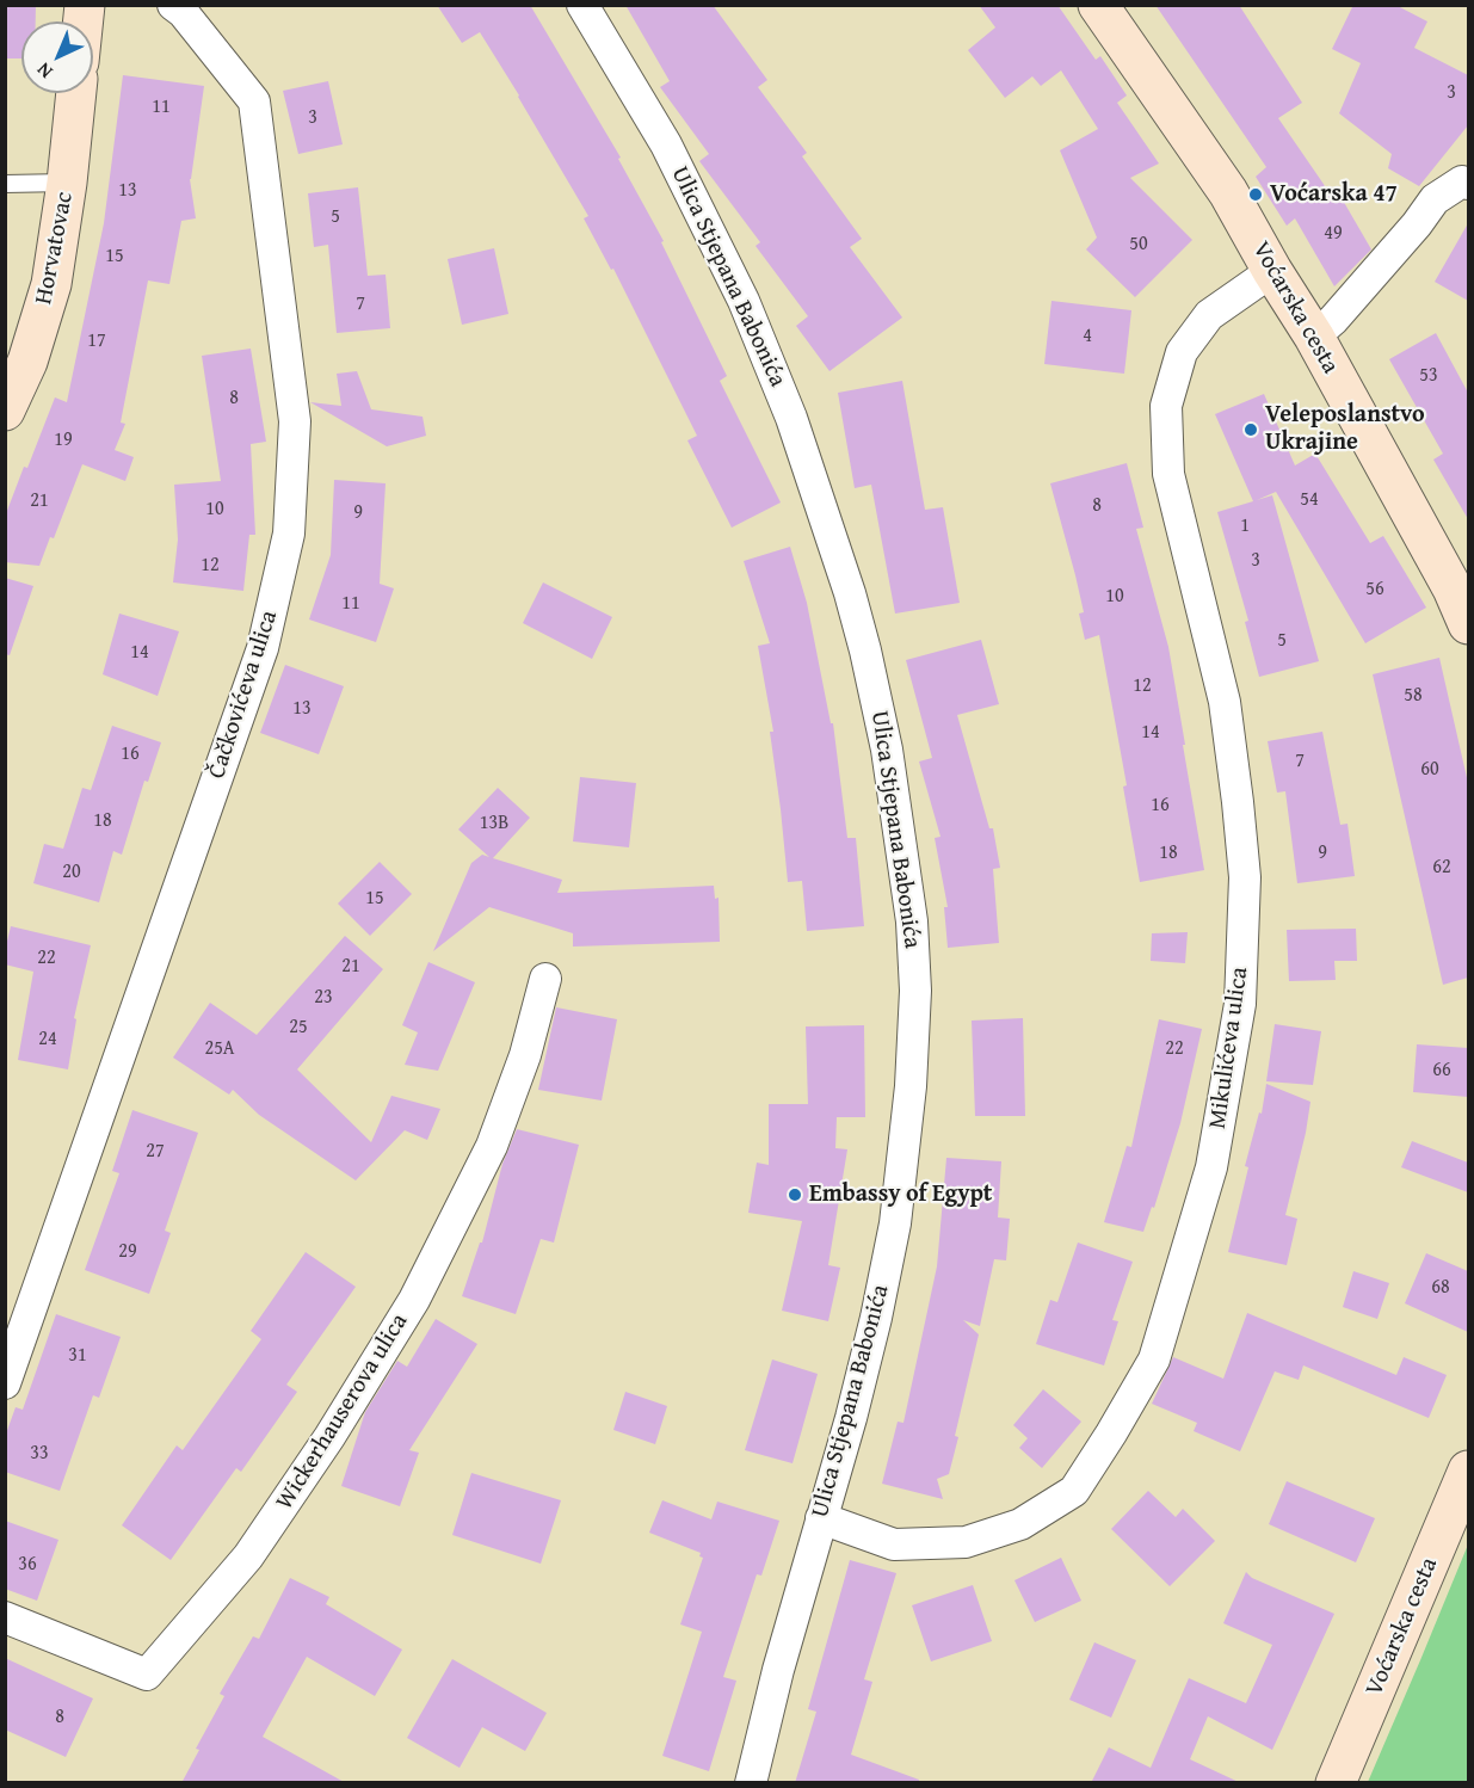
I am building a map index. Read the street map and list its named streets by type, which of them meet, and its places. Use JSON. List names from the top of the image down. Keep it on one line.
{"streets":{"street":["Horvatovac","Ulica Stjepana Babonića","Voćarska cesta","Čačkovićeva ulica","Mikulićeva ulica","Wickerhauserova ulica"]},"crossings":[["Ulica Stjepana Babonića","Mikulićeva ulica"],["Voćarska cesta","Mikulićeva ulica"]],"places":["Voćarska 47","Veleposlanstvo Ukrajine","Embassy of Egypt"],"house_numbers":["3","11","3","13","5","49","50","15","7","4","17","53","8","19","54","21","8","10","9","1","3","12","56","10","11","5","14","12","58","13","14","16","7","60","16","18","13B","18","9","62","20","15","22","21","23","25","24","25A","22","66","27","29","68","31","33","36","8"],"north":"bottom left"}
